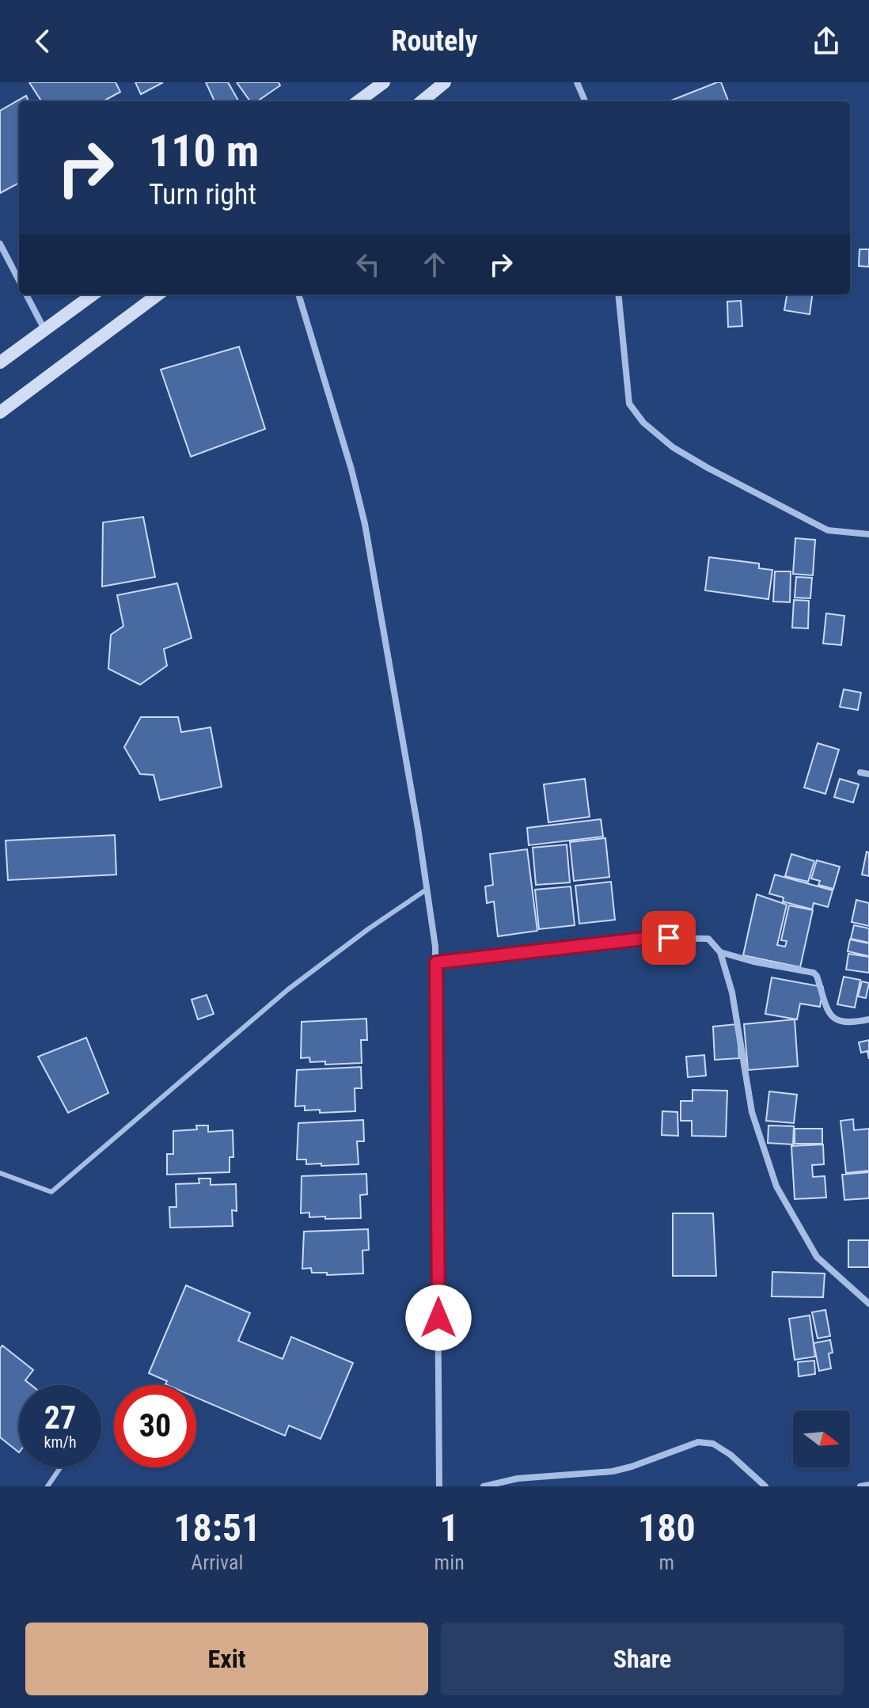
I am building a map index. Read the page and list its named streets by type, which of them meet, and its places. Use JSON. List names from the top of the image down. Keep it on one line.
{"north":"right","page":{"header":"Routely","turn":["110 m","Turn right"],"speed":"27 km/h","limit":"30","eta":["18:51","Arrival","1","min","180","m"],"buttons":["Exit","Share"]}}
